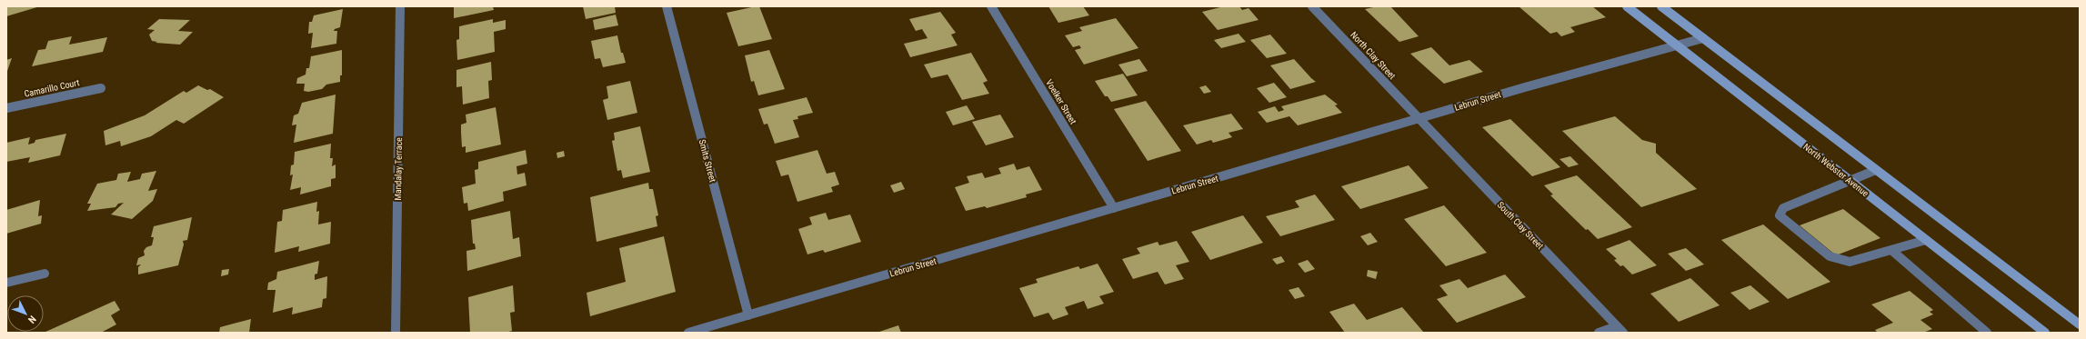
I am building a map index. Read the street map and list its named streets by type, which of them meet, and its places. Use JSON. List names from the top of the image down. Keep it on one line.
{"streets":{"main road":["North Webster Avenue"],"street":["North Clay Street","Camarillo Court","Lebrun Street","Voelker Street","Smits Street","Mandalay Terrace","South Clay Street"]},"crossings":[["North Clay Street","Lebrun Street"],["North Clay Street","South Clay Street"],["Lebrun Street","Voelker Street"],["Lebrun Street","Smits Street"],["Lebrun Street","North Webster Avenue"],["Lebrun Street","South Clay Street"]],"north":"bottom right"}
